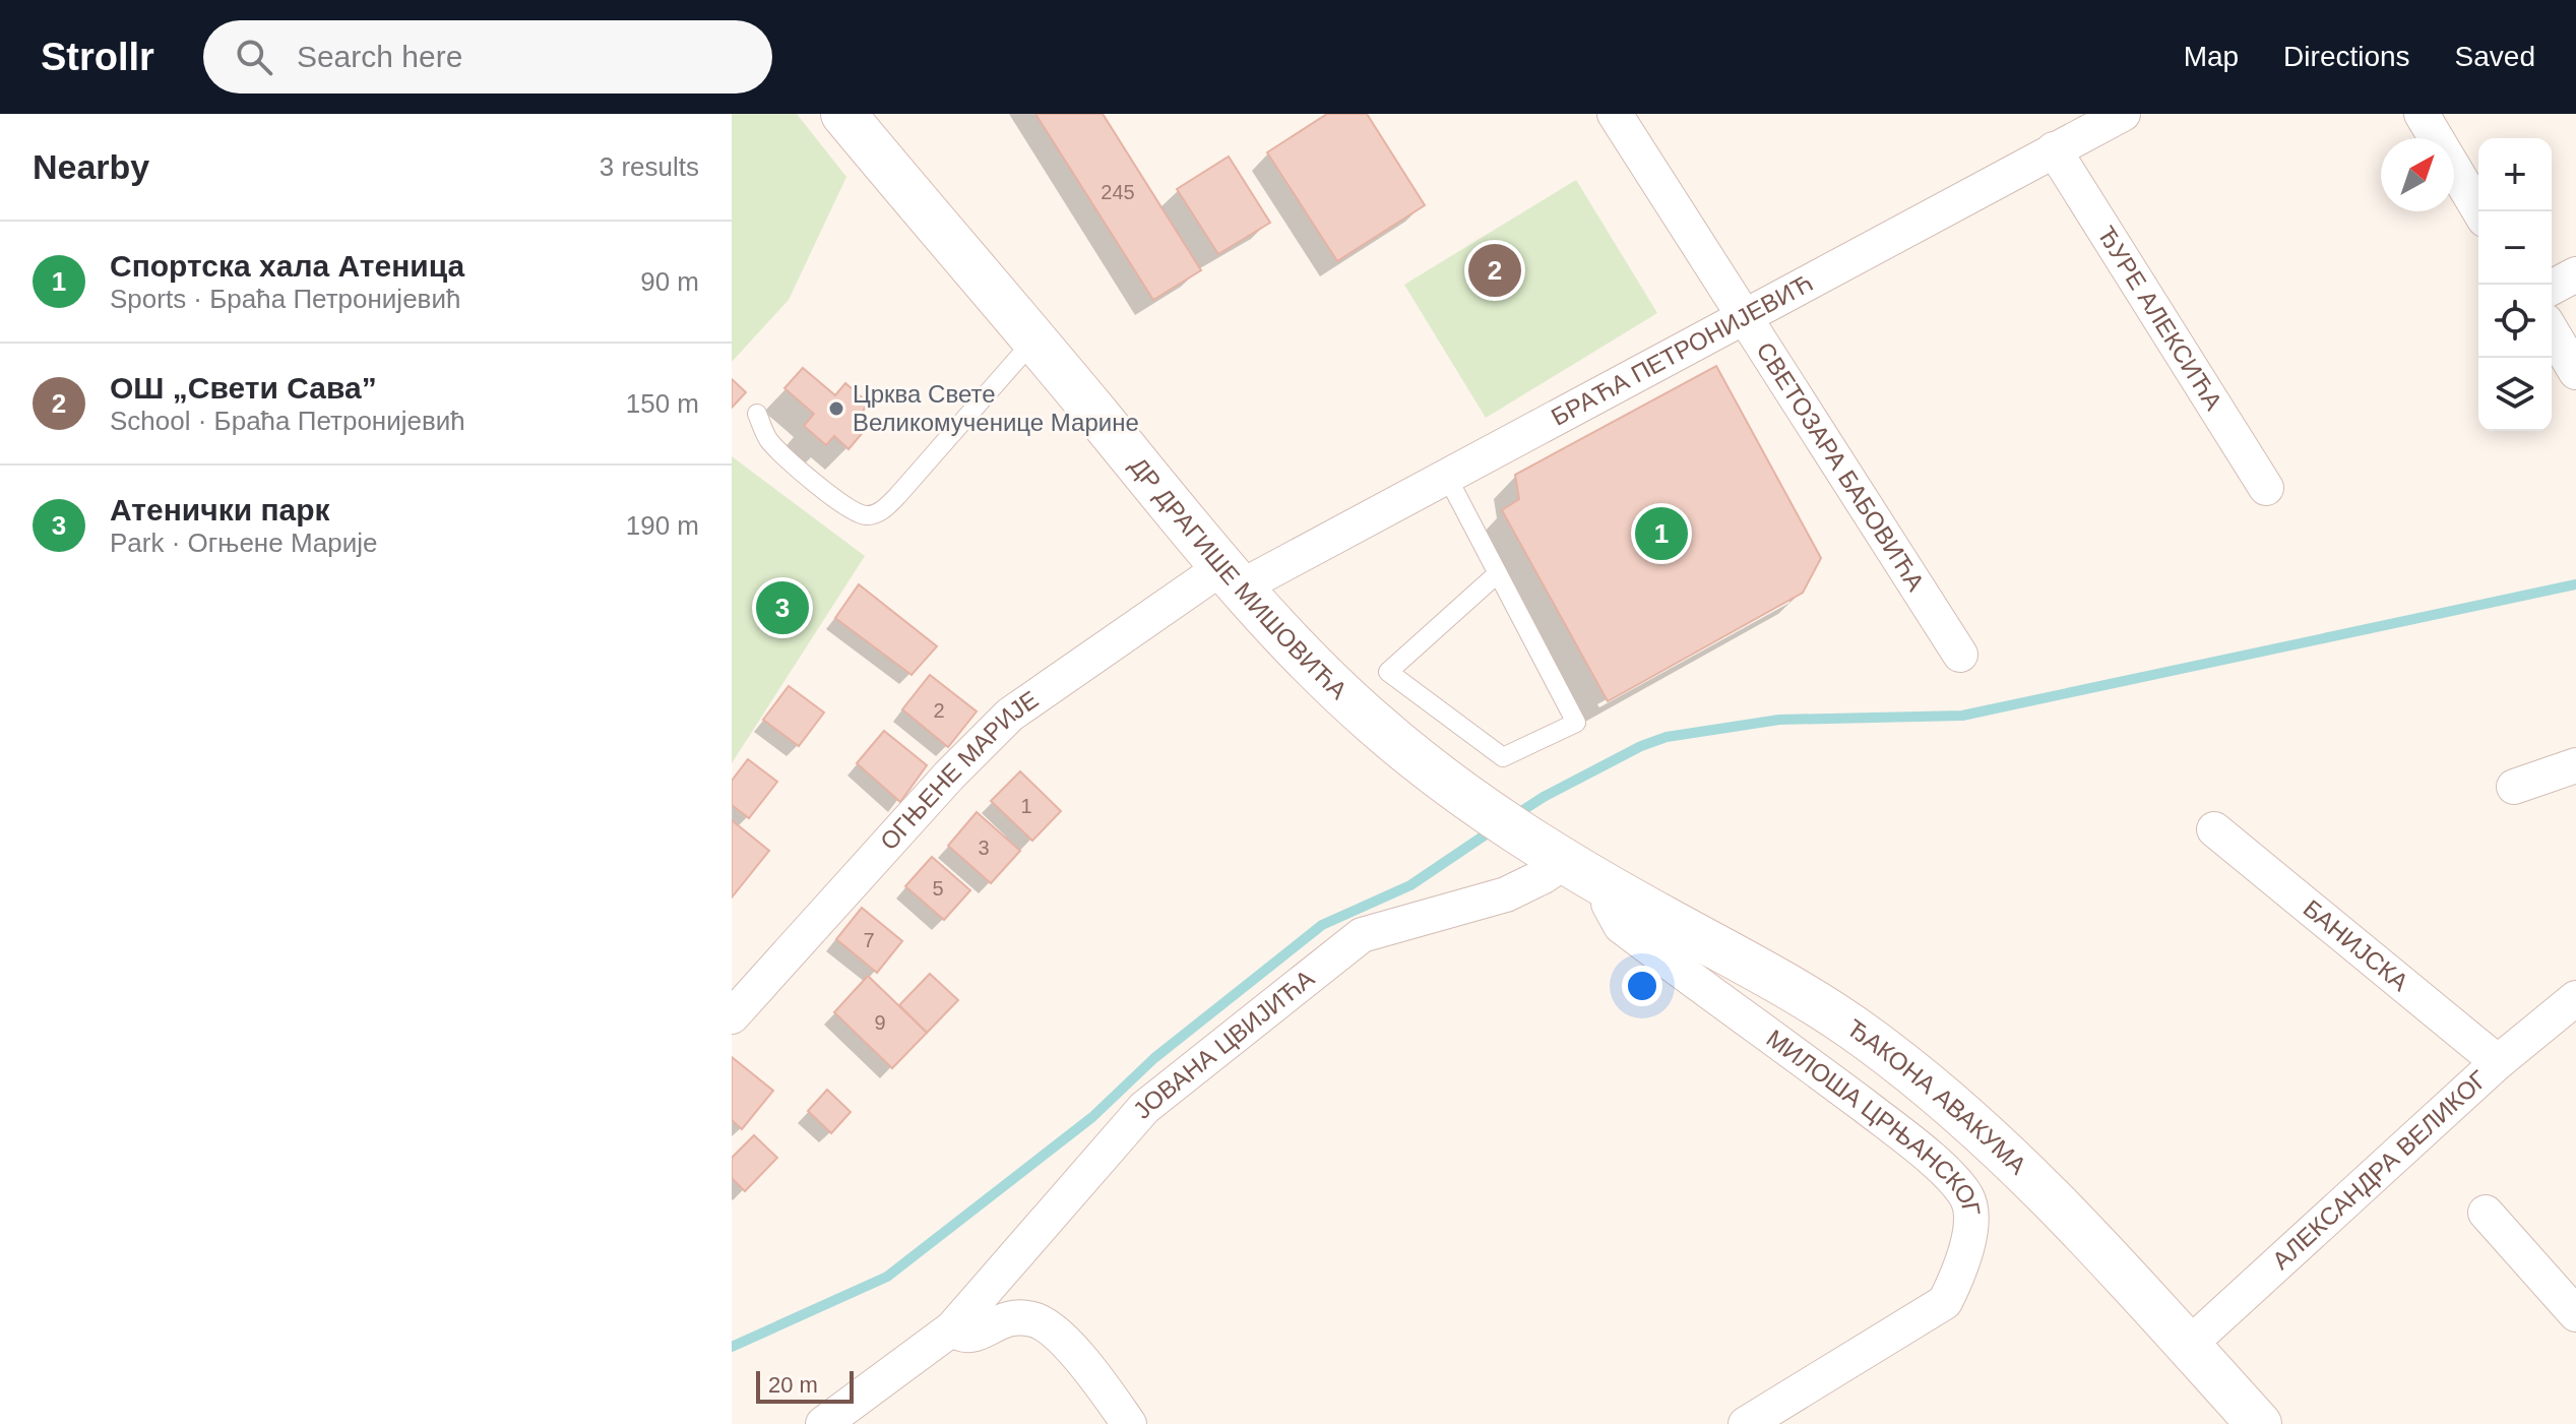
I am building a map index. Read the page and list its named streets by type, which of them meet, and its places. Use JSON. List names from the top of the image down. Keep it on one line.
{"streets":{"main road":["ДР ДРАГИШЕ МИШОВИЋА","ЂАКОНА АВАКУМА"],"street":["ЂУРЕ АЛЕКСИЋА","БРАЋА ПЕТРОНИЈЕВИЋ","СВЕТОЗАРА БАБОВИЋА","ОГЊЕНЕ МАРИЈЕ","БАНИЈСКА","ЈОВАНА ЦВИЈИЋА","МИЛОША ЦРЊАНСКОГ","АЛЕКСАНДРА ВЕЛИКОГ"]},"crossings":[["ЂУРЕ АЛЕКСИЋА","БРАЋА ПЕТРОНИЈЕВИЋ"],["БРАЋА ПЕТРОНИЈЕВИЋ","СВЕТОЗАРА БАБОВИЋА"],["БРАЋА ПЕТРОНИЈЕВИЋ","ДР ДРАГИШЕ МИШОВИЋА"],["БРАЋА ПЕТРОНИЈЕВИЋ","ОГЊЕНЕ МАРИЈЕ"],["ДР ДРАГИШЕ МИШОВИЋА","ОГЊЕНЕ МАРИЈЕ"],["ДР ДРАГИШЕ МИШОВИЋА","ЈОВАНА ЦВИЈИЋА"],["ДР ДРАГИШЕ МИШОВИЋА","ЂАКОНА АВАКУМА"],["БАНИЈСКА","АЛЕКСАНДРА ВЕЛИКОГ"],["ЈОВАНА ЦВИЈИЋА","ЂАКОНА АВАКУМА"],["ЂАКОНА АВАКУМА","МИЛОША ЦРЊАНСКОГ"],["ЂАКОНА АВАКУМА","АЛЕКСАНДРА ВЕЛИКОГ"]],"places":["Црква Свете Великомученице Марине"],"house_numbers":["245","2","1","3","5","7","9"],"scale_bar":"20 m","north":"top right","page":{"header":"Strollr","search":"Search here","nav":["Map","Directions","Saved"],"heading":["Nearby","3 results"],"map_buttons":["+","−"],"list":[{"mark":"1","name":"Спортска хала Атеница","note":"Sports · Браћа Петронијевић","value":"90 m"},{"mark":"2","name":"ОШ „Свети Сава”","note":"School · Браћа Петронијевић","value":"150 m"},{"mark":"3","name":"Атенички парк","note":"Park · Огњене Марије","value":"190 m"}],"pins":["2","1","3"],"scale":"20 m"}}
